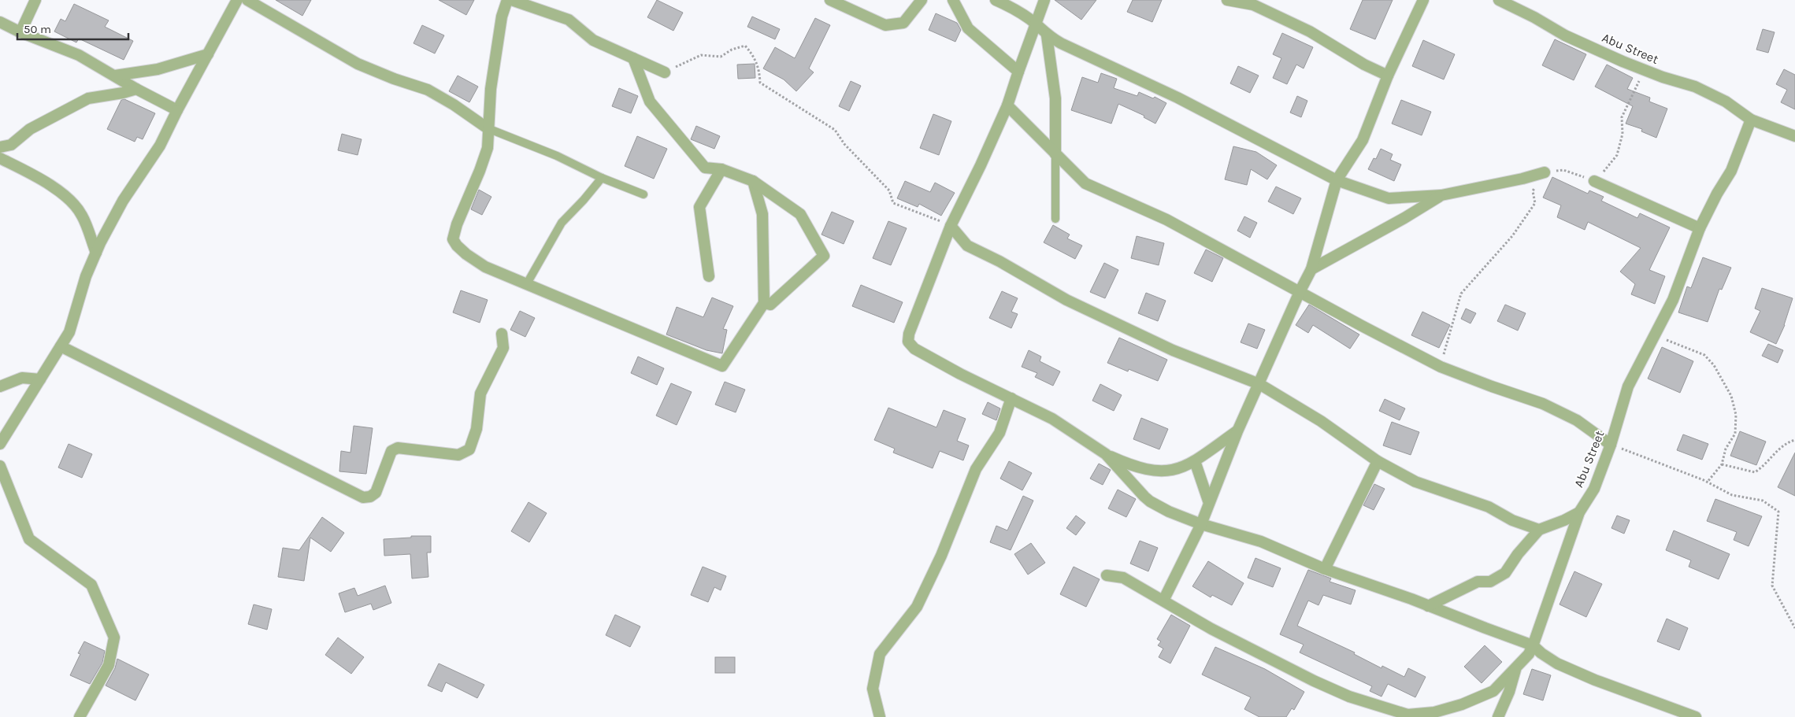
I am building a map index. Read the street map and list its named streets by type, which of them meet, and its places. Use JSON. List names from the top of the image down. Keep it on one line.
{"streets":{"street":["Abu Street"]},"scale_bar":"50 m"}
